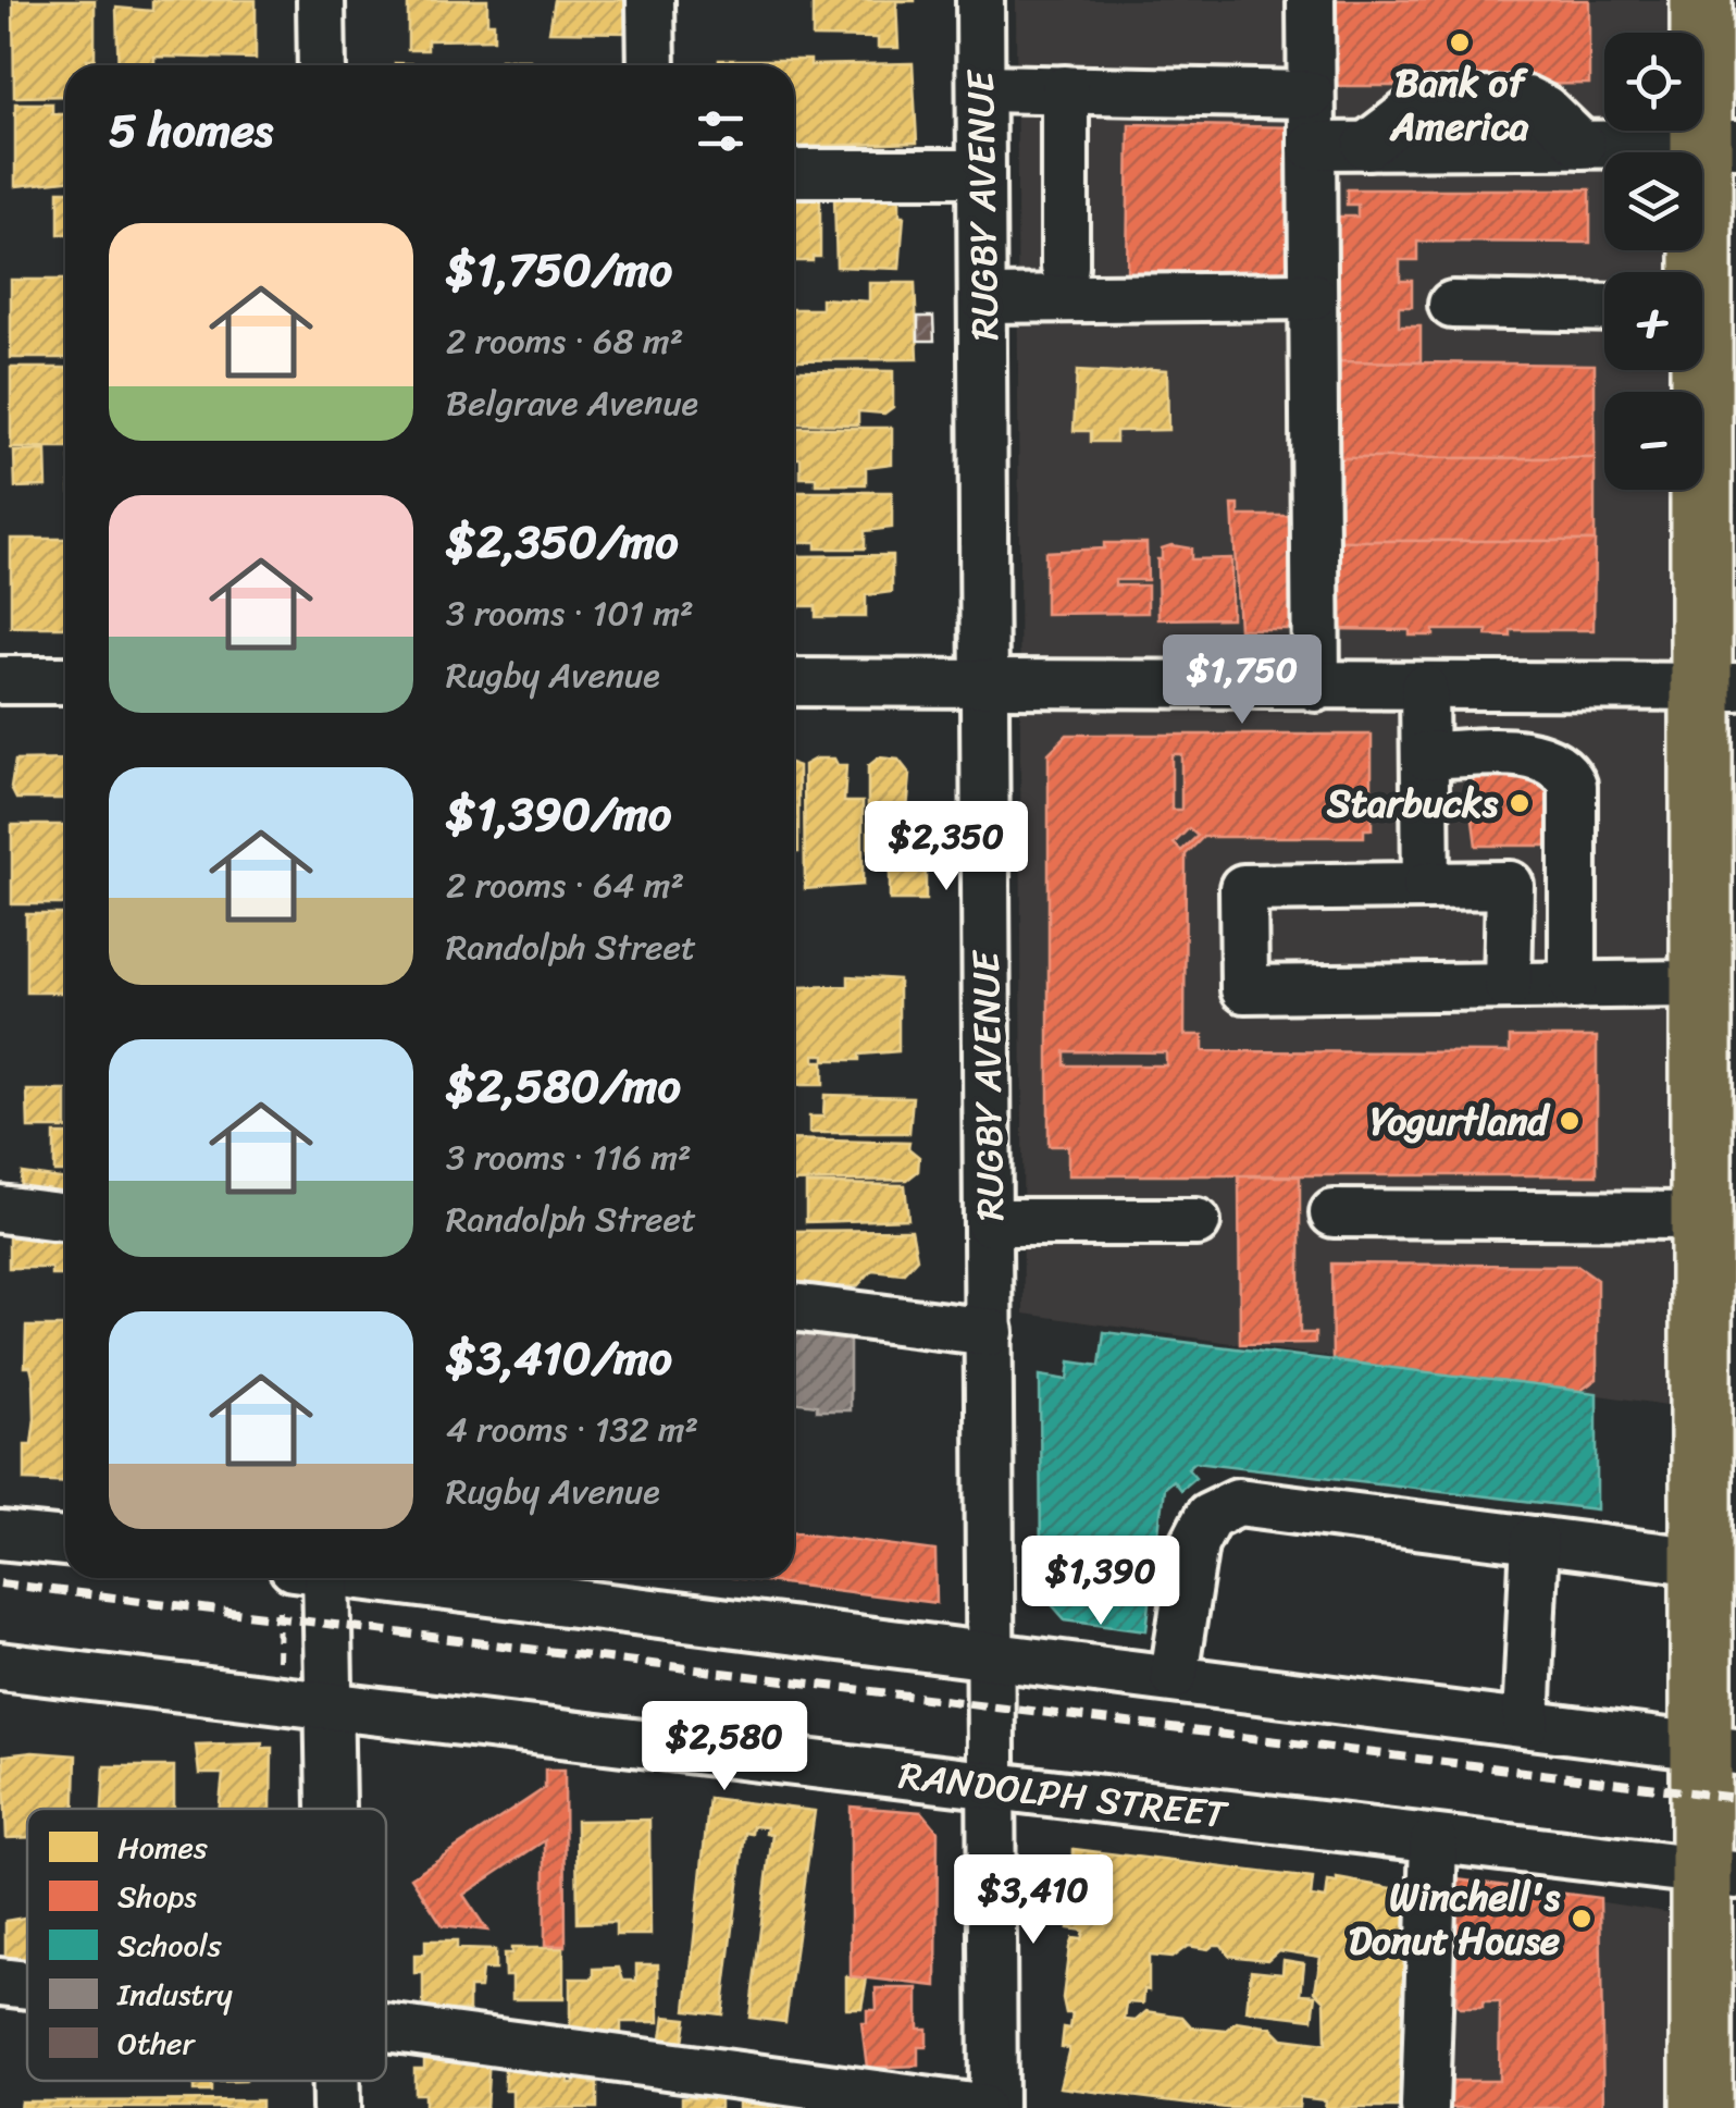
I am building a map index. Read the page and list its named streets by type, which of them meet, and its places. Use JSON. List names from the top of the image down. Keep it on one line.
{"streets":{"street":["RUGBY AVENUE","RANDOLPH STREET"]},"crossings":[["RUGBY AVENUE","RANDOLPH STREET"]],"places":["Bank of America","Starbucks","Yogurtland","Winchell's Donut House"],"legend":["Homes","Shops","Schools","Industry","Other"],"page":{"map_buttons":["+","−"],"heading":"5 homes","list":[{"name":"$1,750/mo","note":"2 rooms · 68 m² · Belgrave Avenue"},{"name":"$2,350/mo","note":"3 rooms · 101 m² · Rugby Avenue"},{"name":"$1,390/mo","note":"2 rooms · 64 m² · Randolph Street"},{"name":"$2,580/mo","note":"3 rooms · 116 m² · Randolph Street"},{"name":"$3,410/mo","note":"4 rooms · 132 m² · Rugby Avenue"}],"price":["$1,750","$2,350","$1,390","$2,580","$3,410"]}}
